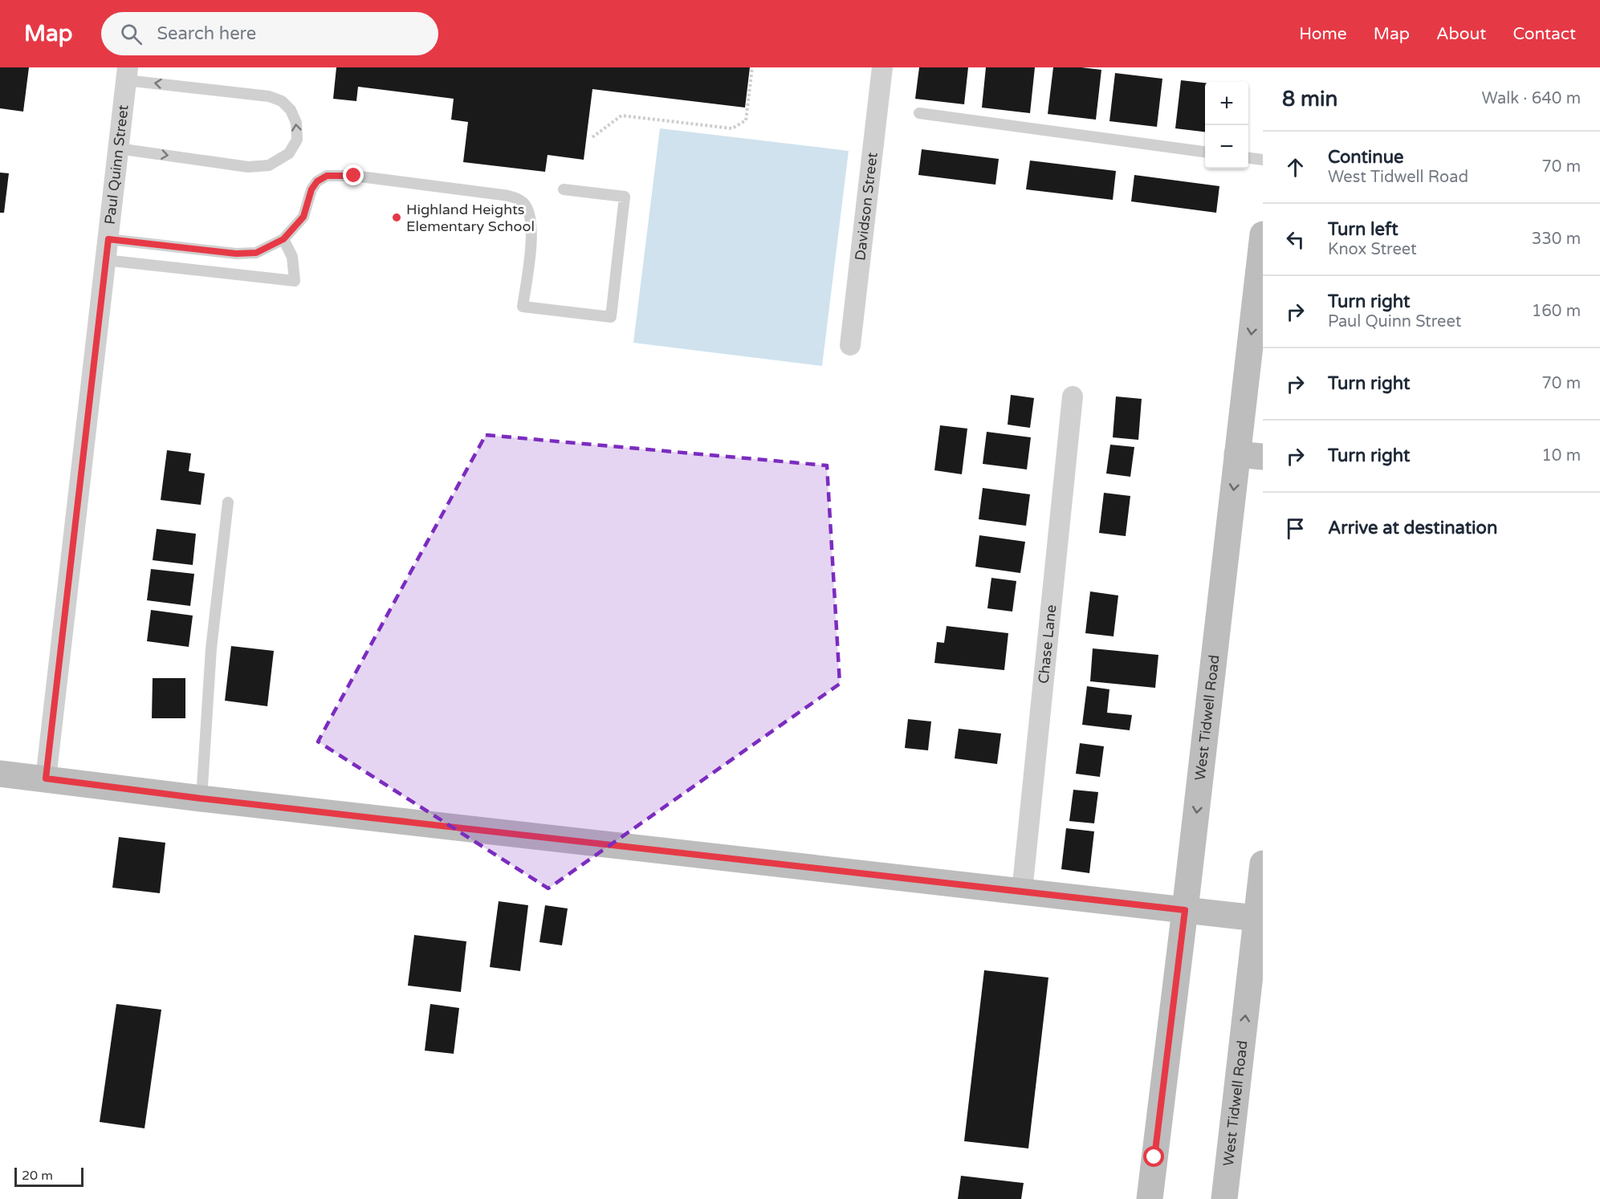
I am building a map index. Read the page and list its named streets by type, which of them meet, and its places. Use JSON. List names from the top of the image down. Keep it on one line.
{"streets":{"main road":["West Tidwell Road"],"street":["Paul Quinn Street","Davidson Street","Chase Lane"]},"places":["Highland Heights Elementary School"],"scale_bar":"20 m","page":{"header":"Map","search":"Search here","nav":["Home","Map","About","Contact"],"heading":["8 min","Walk · 640 m"],"map_buttons":["+","−"],"list":[["Continue","West Tidwell Road","70 m"],["Turn left","Knox Street","330 m"],["Turn right","Paul Quinn Street","160 m"],["Turn right","70 m"],["Turn right","10 m"],"Arrive at destination"],"scale":"20 m"}}
